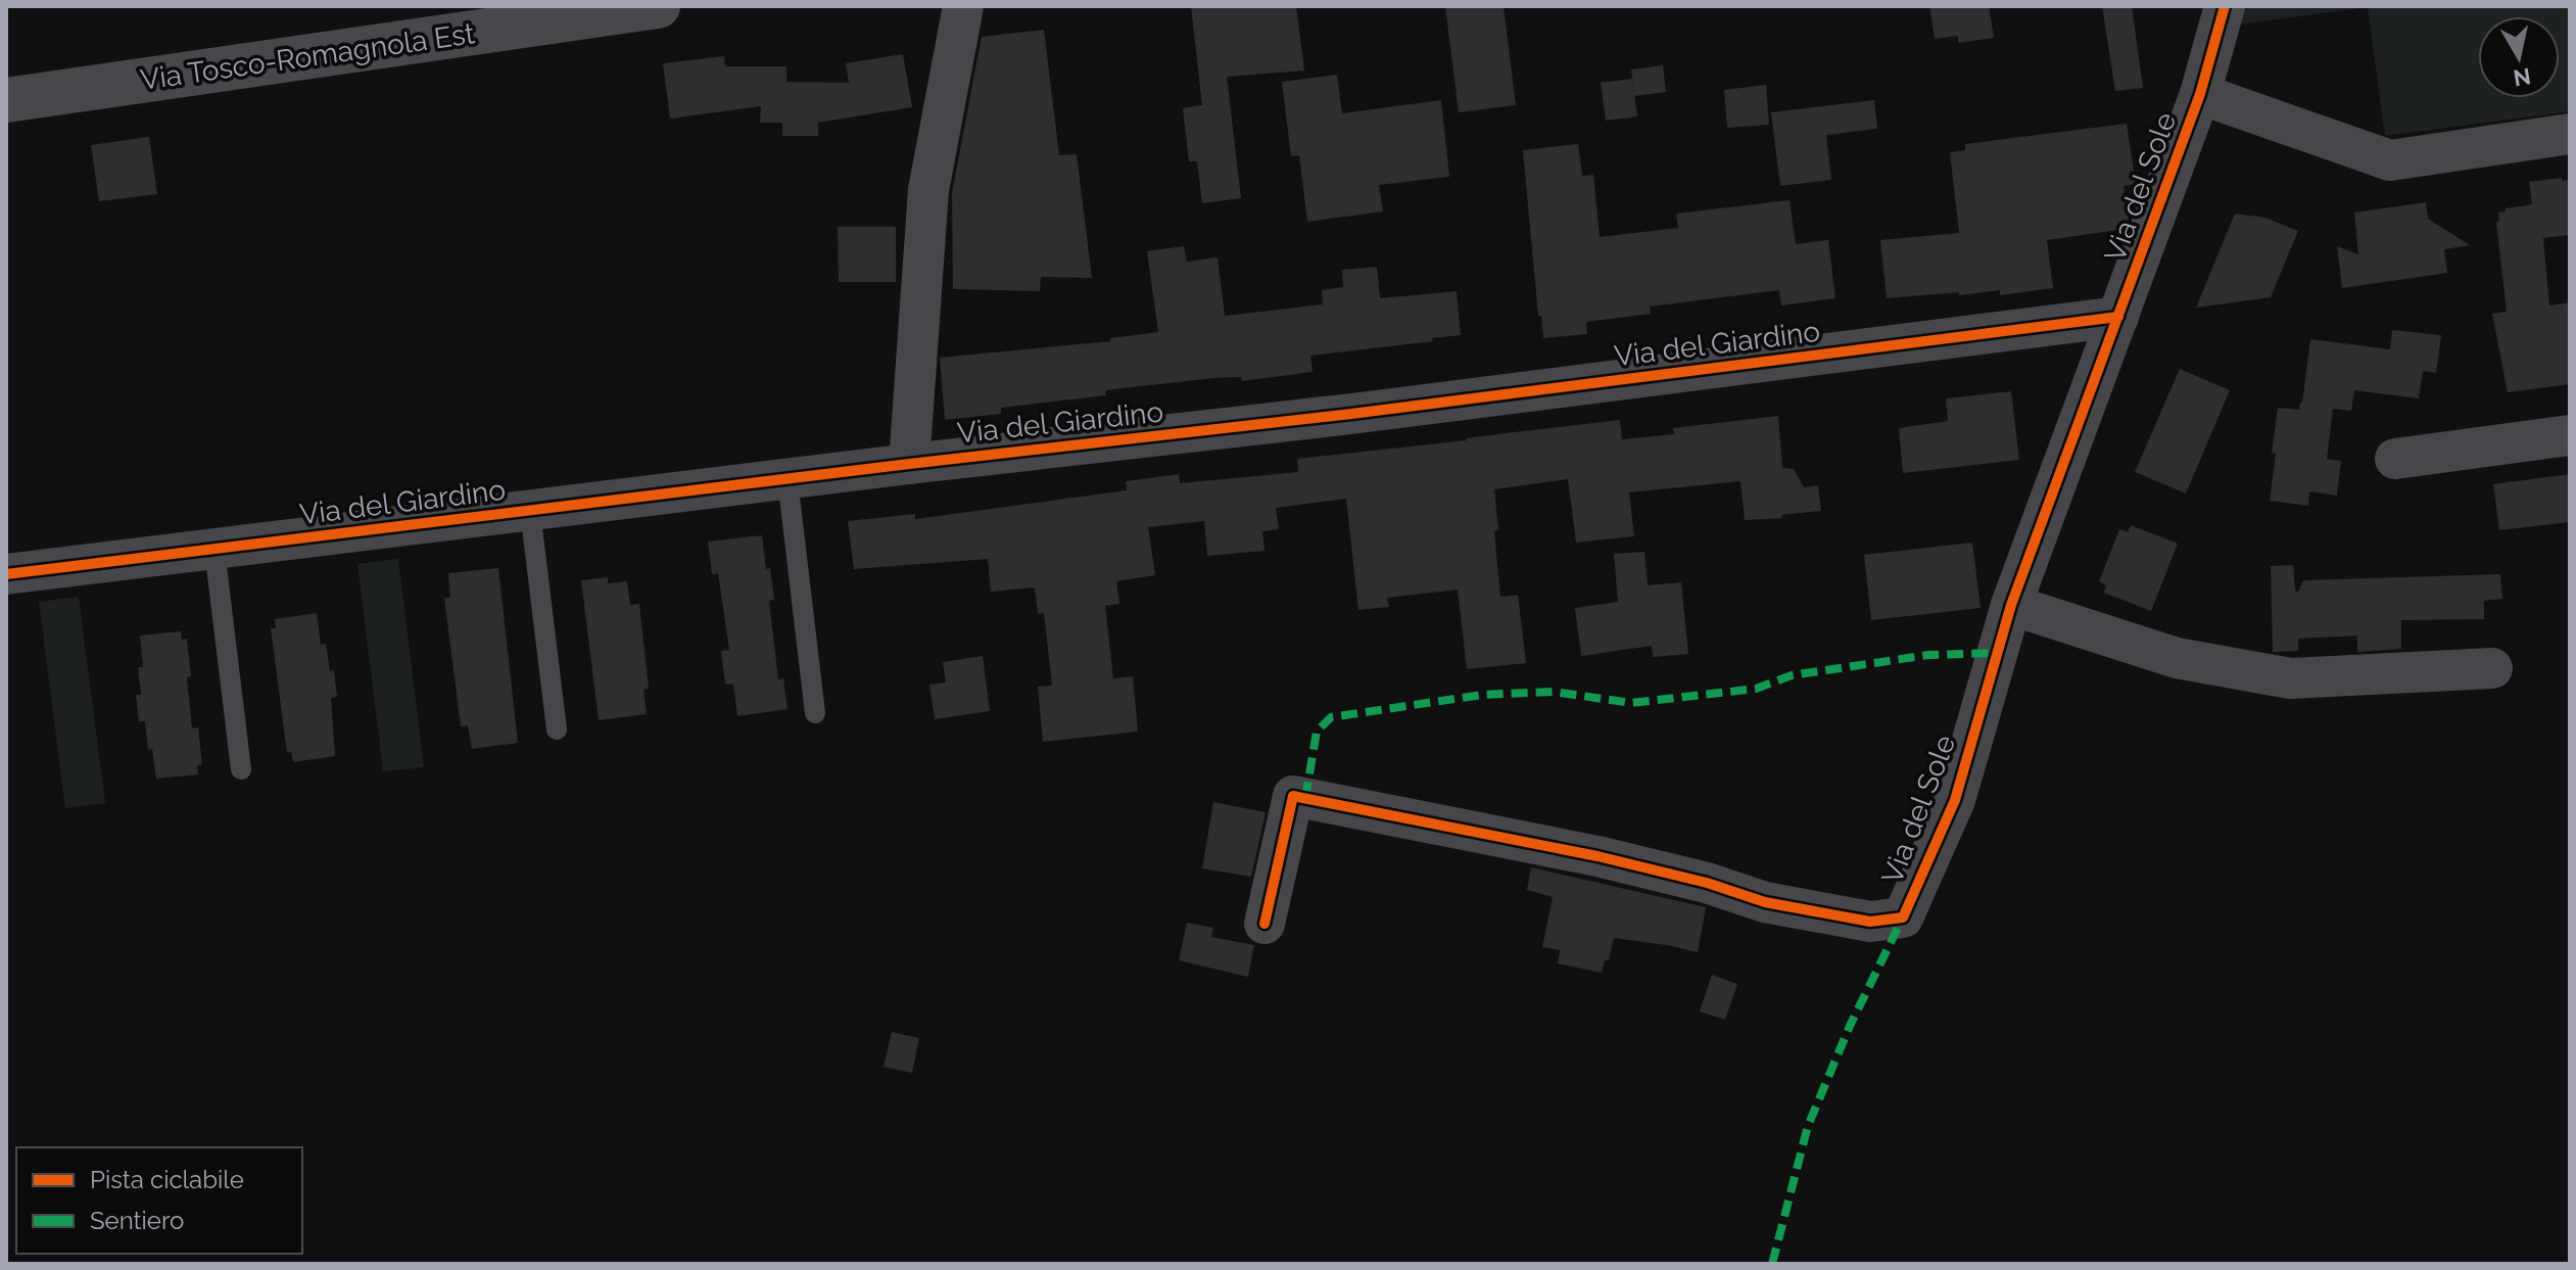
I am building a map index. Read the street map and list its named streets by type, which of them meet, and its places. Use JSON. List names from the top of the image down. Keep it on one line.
{"streets":{"main road":["Via Tosco-Romagnola Est"],"street":["Via del Sole","Via del Giardino"]},"crossings":[["Via del Sole","Via del Giardino"]],"legend":["Pista ciclabile","Sentiero"],"north":"bottom"}
